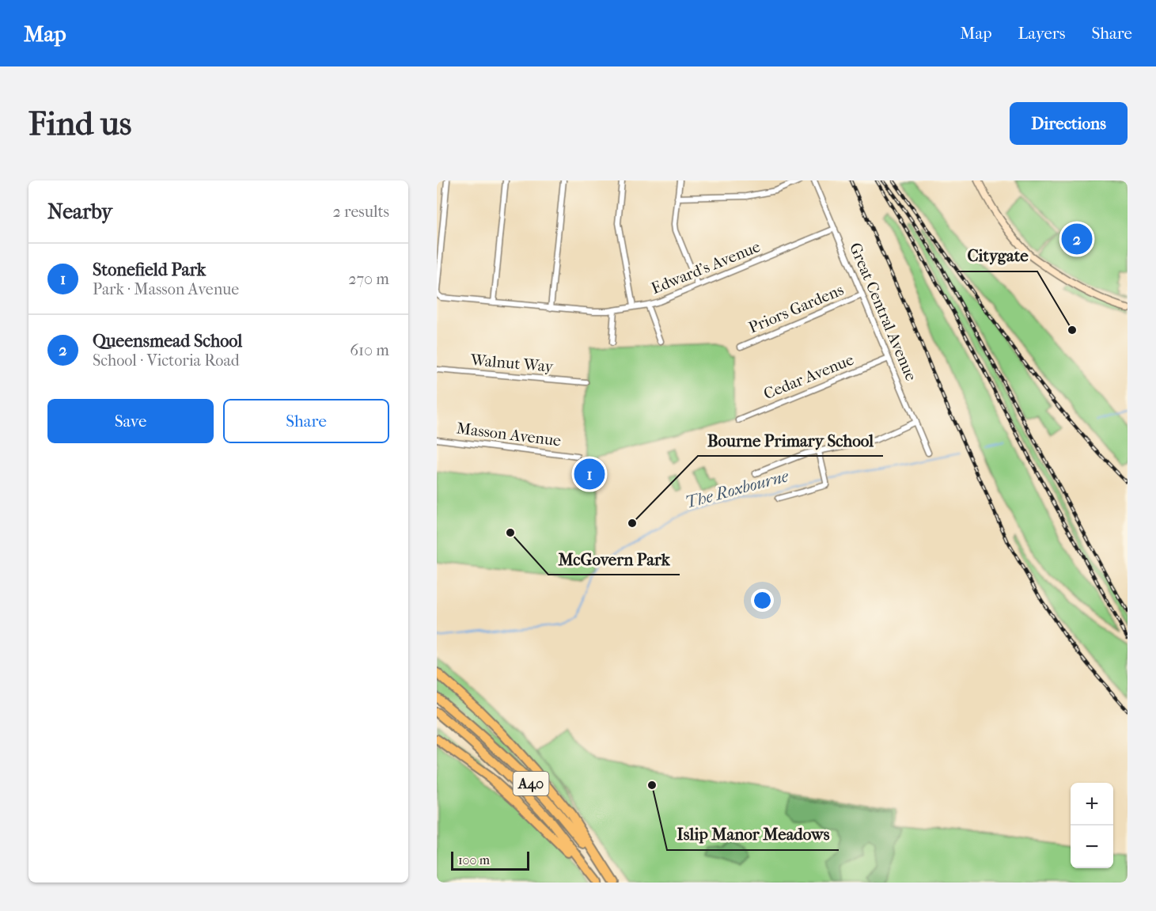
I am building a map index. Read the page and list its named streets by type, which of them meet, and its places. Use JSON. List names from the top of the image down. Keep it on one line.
{"streets":{"highway":["A40"],"street":["Edward's Avenue","Priors Gardens","Great Central Avenue","Walnut Way","Cedar Avenue","Masson Avenue"]},"crossings":[["Edward's Avenue","Great Central Avenue"],["Priors Gardens","Great Central Avenue"],["Great Central Avenue","Cedar Avenue"]],"water":["The Roxbourne"],"places":["Citygate","Bourne Primary School","McGovern Park","Islip Manor Meadows"],"scale_bar":"100 m","page":{"header":"Map","nav":["Map","Layers","Share"],"buttons":["Directions",["Save","Share"]],"title":"Find us","heading":["Nearby","2 results"],"pins":["2","1"],"list":[{"mark":"1","name":"Stonefield Park","note":"Park · Masson Avenue","value":"270 m"},{"mark":"2","name":"Queensmead School","note":"School · Victoria Road","value":"610 m"}],"map_buttons":["+","−"],"scale":"100 m"}}
